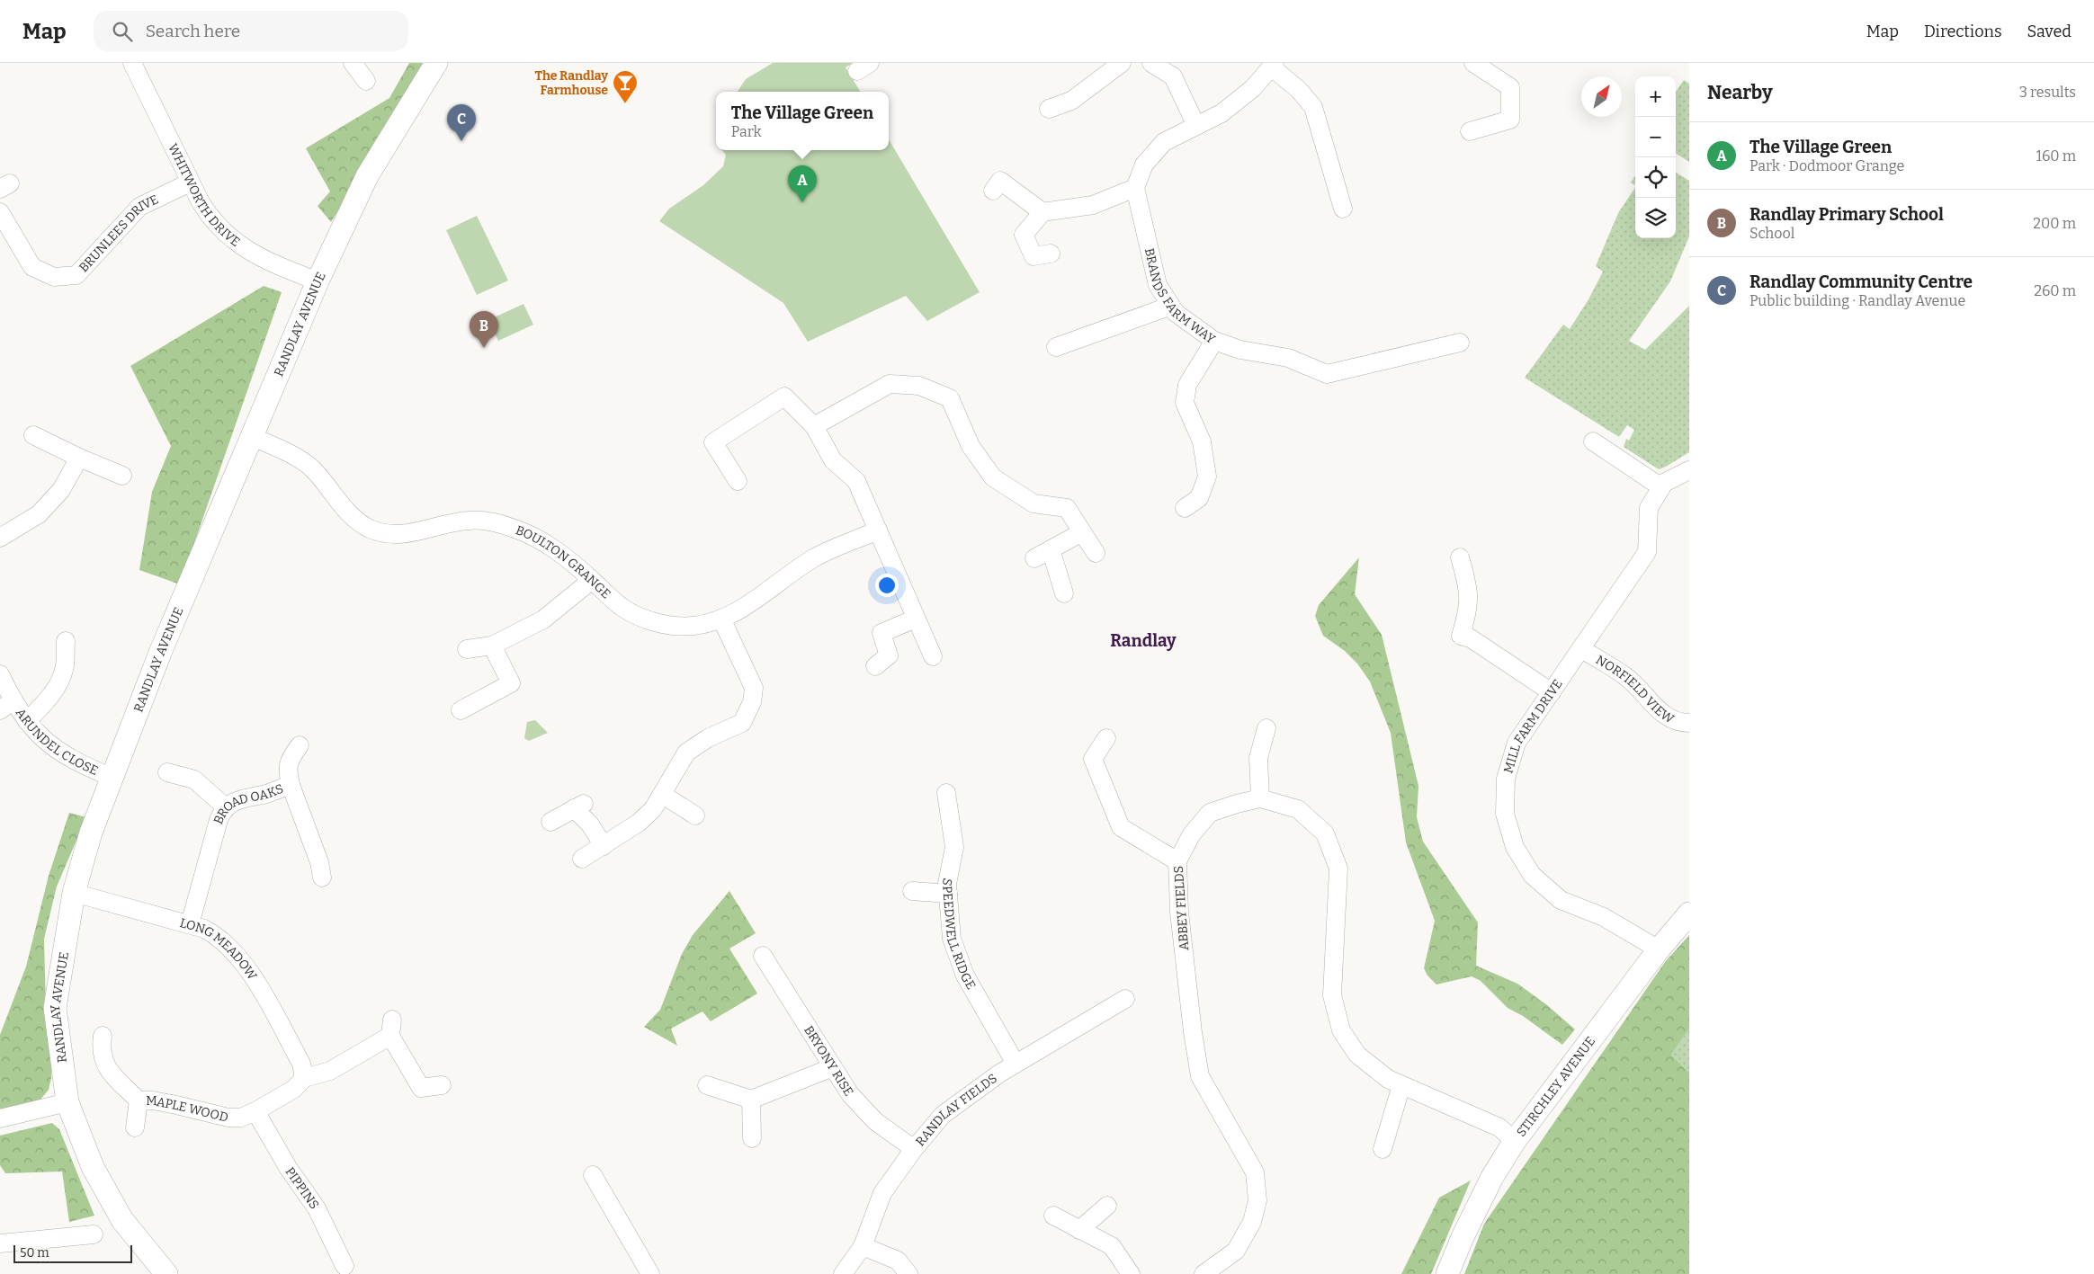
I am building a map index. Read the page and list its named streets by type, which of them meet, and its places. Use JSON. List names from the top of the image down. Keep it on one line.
{"streets":{"street":["WHITWORTH DRIVE","BRUNLEES DRIVE","BRANDS FARM WAY","RANDLAY AVENUE","BOULTON GRANGE","NORFIELD VIEW","MILL FARM DRIVE","ARUNDEL CLOSE","BROAD OAKS","ABBEY FIELDS","SPEEDWELL RIDGE","LONG MEADOW","BRYONY RISE","STIRCHLEY AVENUE","MAPLE WOOD","RANDLAY FIELDS","PIPPINS"]},"crossings":[["WHITWORTH DRIVE","BRUNLEES DRIVE"],["WHITWORTH DRIVE","RANDLAY AVENUE"],["RANDLAY AVENUE","BOULTON GRANGE"],["RANDLAY AVENUE","ARUNDEL CLOSE"],["RANDLAY AVENUE","LONG MEADOW"],["NORFIELD VIEW","MILL FARM DRIVE"],["MILL FARM DRIVE","STIRCHLEY AVENUE"],["BROAD OAKS","LONG MEADOW"],["ABBEY FIELDS","STIRCHLEY AVENUE"],["SPEEDWELL RIDGE","RANDLAY FIELDS"],["LONG MEADOW","MAPLE WOOD"],["BRYONY RISE","RANDLAY FIELDS"],["MAPLE WOOD","PIPPINS"]],"districts":["Randlay"],"places":{"bar":["The Randlay Farmhouse"]},"scale_bar":"50 m","north":"top right","page":{"header":"Map","search":"Search here","nav":["Map","Directions","Saved"],"heading":["Nearby","3 results"],"map_buttons":["+","−"],"popup":["The Village Green","Park"],"pins":["C","A","B"],"list":[{"mark":"A","name":"The Village Green","note":"Park · Dodmoor Grange","value":"160 m"},{"mark":"B","name":"Randlay Primary School","note":"School","value":"200 m"},{"mark":"C","name":"Randlay Community Centre","note":"Public building · Randlay Avenue","value":"260 m"}],"scale":"50 m"}}
